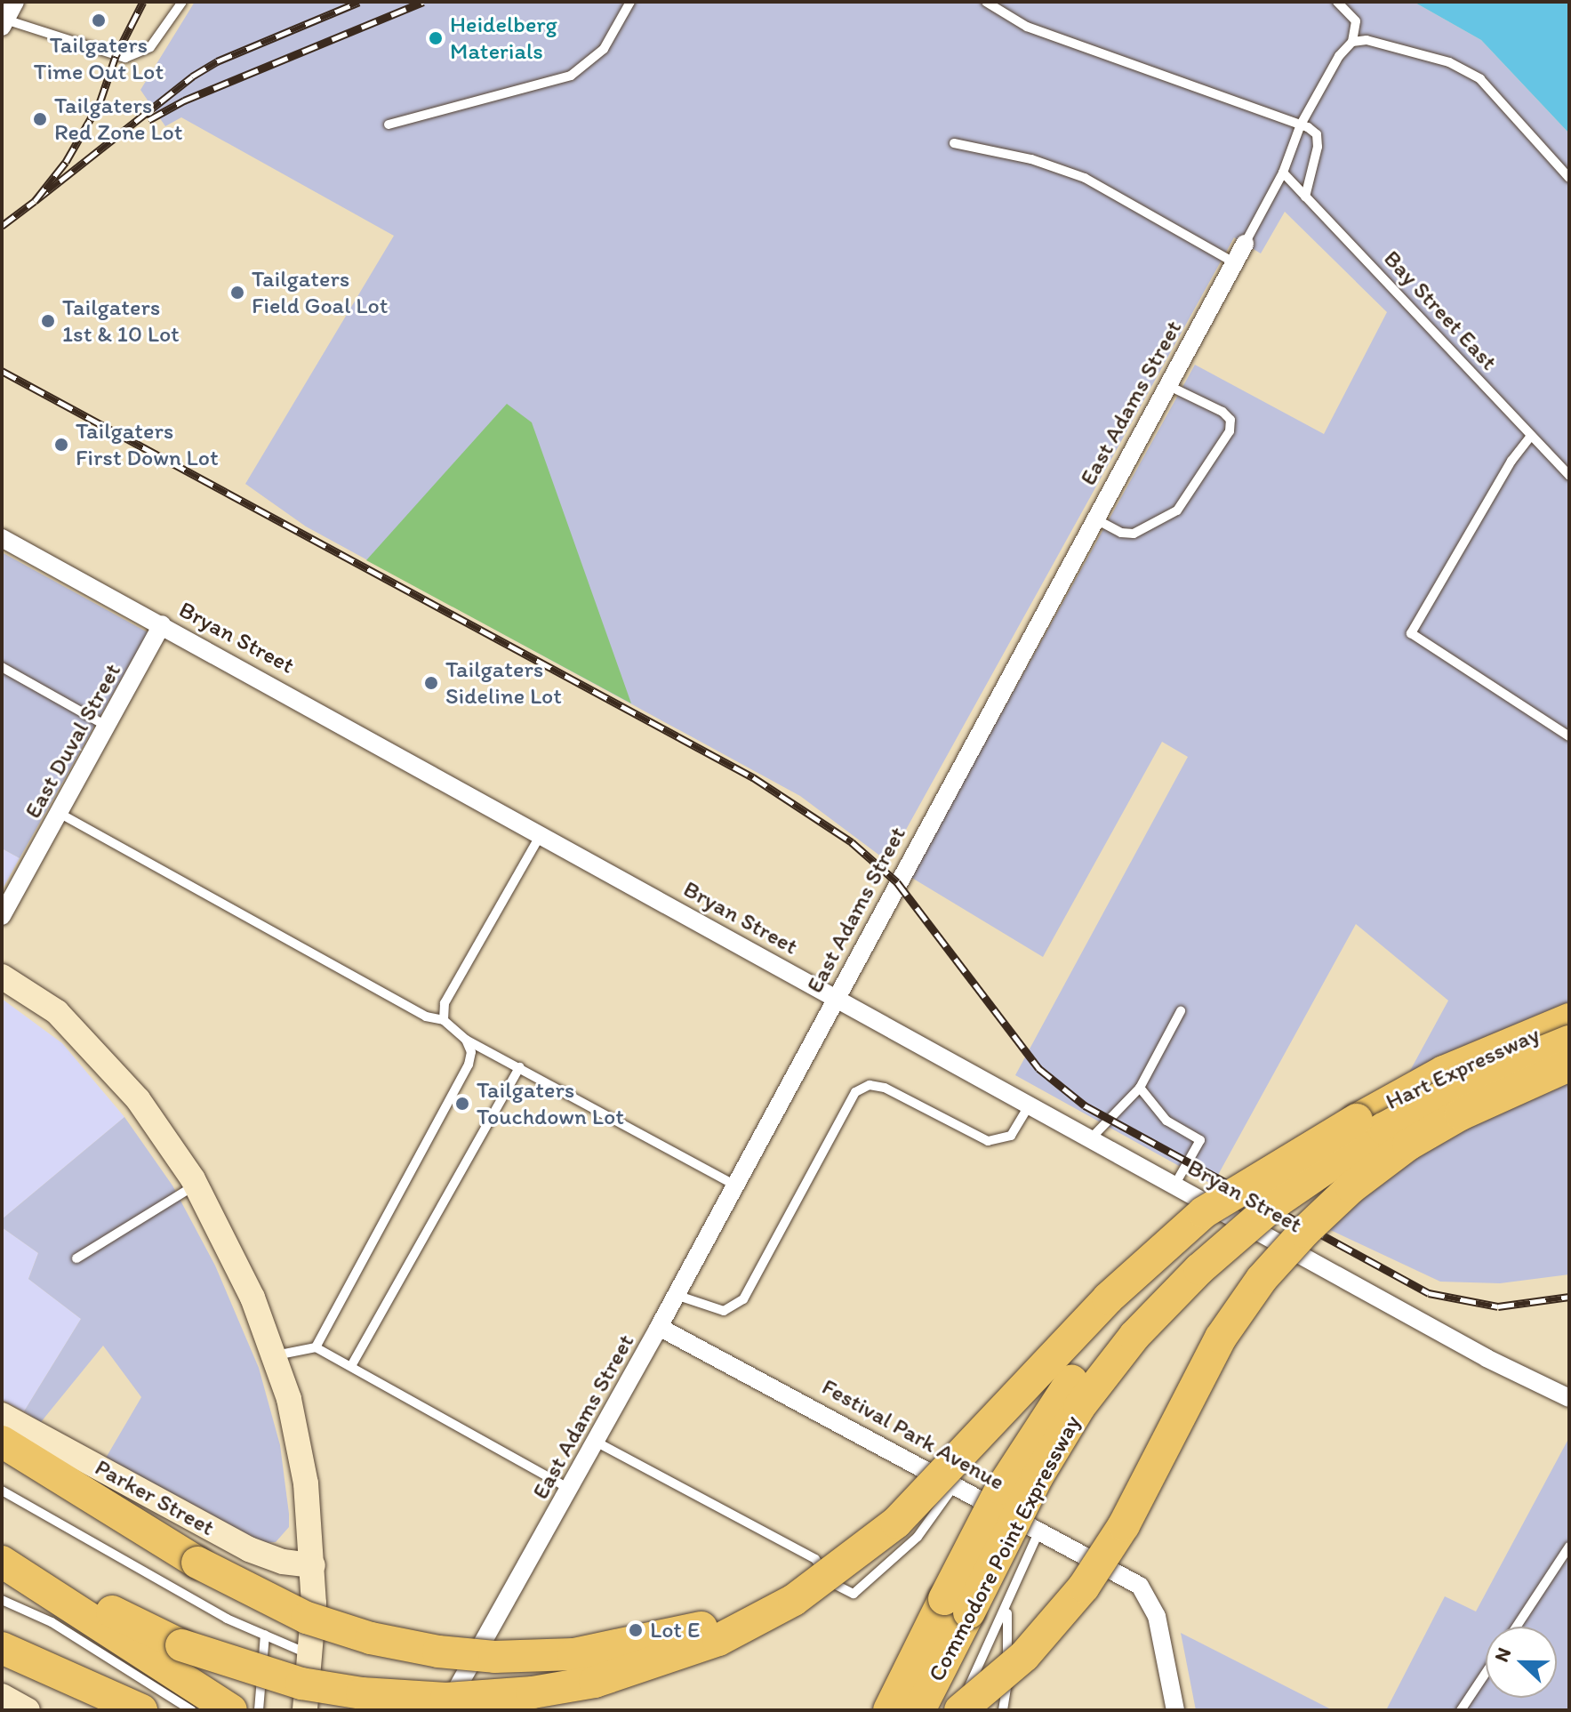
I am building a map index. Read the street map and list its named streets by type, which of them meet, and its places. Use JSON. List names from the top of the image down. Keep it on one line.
{"streets":{"highway":["Hart Expressway","Commodore Point Expressway"],"street":["East Adams Street","Bryan Street","East Duval Street","Festival Park Avenue","Parker Street"],"lane":["Bay Street East"]},"crossings":[["Bay Street East","East Adams Street"],["East Adams Street","Bryan Street"],["East Adams Street","Festival Park Avenue"],["Bryan Street","East Duval Street"],["Hart Expressway","Commodore Point Expressway"]],"places":["Tailgaters Time Out Lot","Heidelberg Materials","Tailgaters Red Zone Lot","Tailgaters Field Goal Lot","Tailgaters 1st & 10 Lot","Tailgaters First Down Lot","Tailgaters Sideline Lot","Tailgaters Touchdown Lot","Lot E"],"north":"left"}
